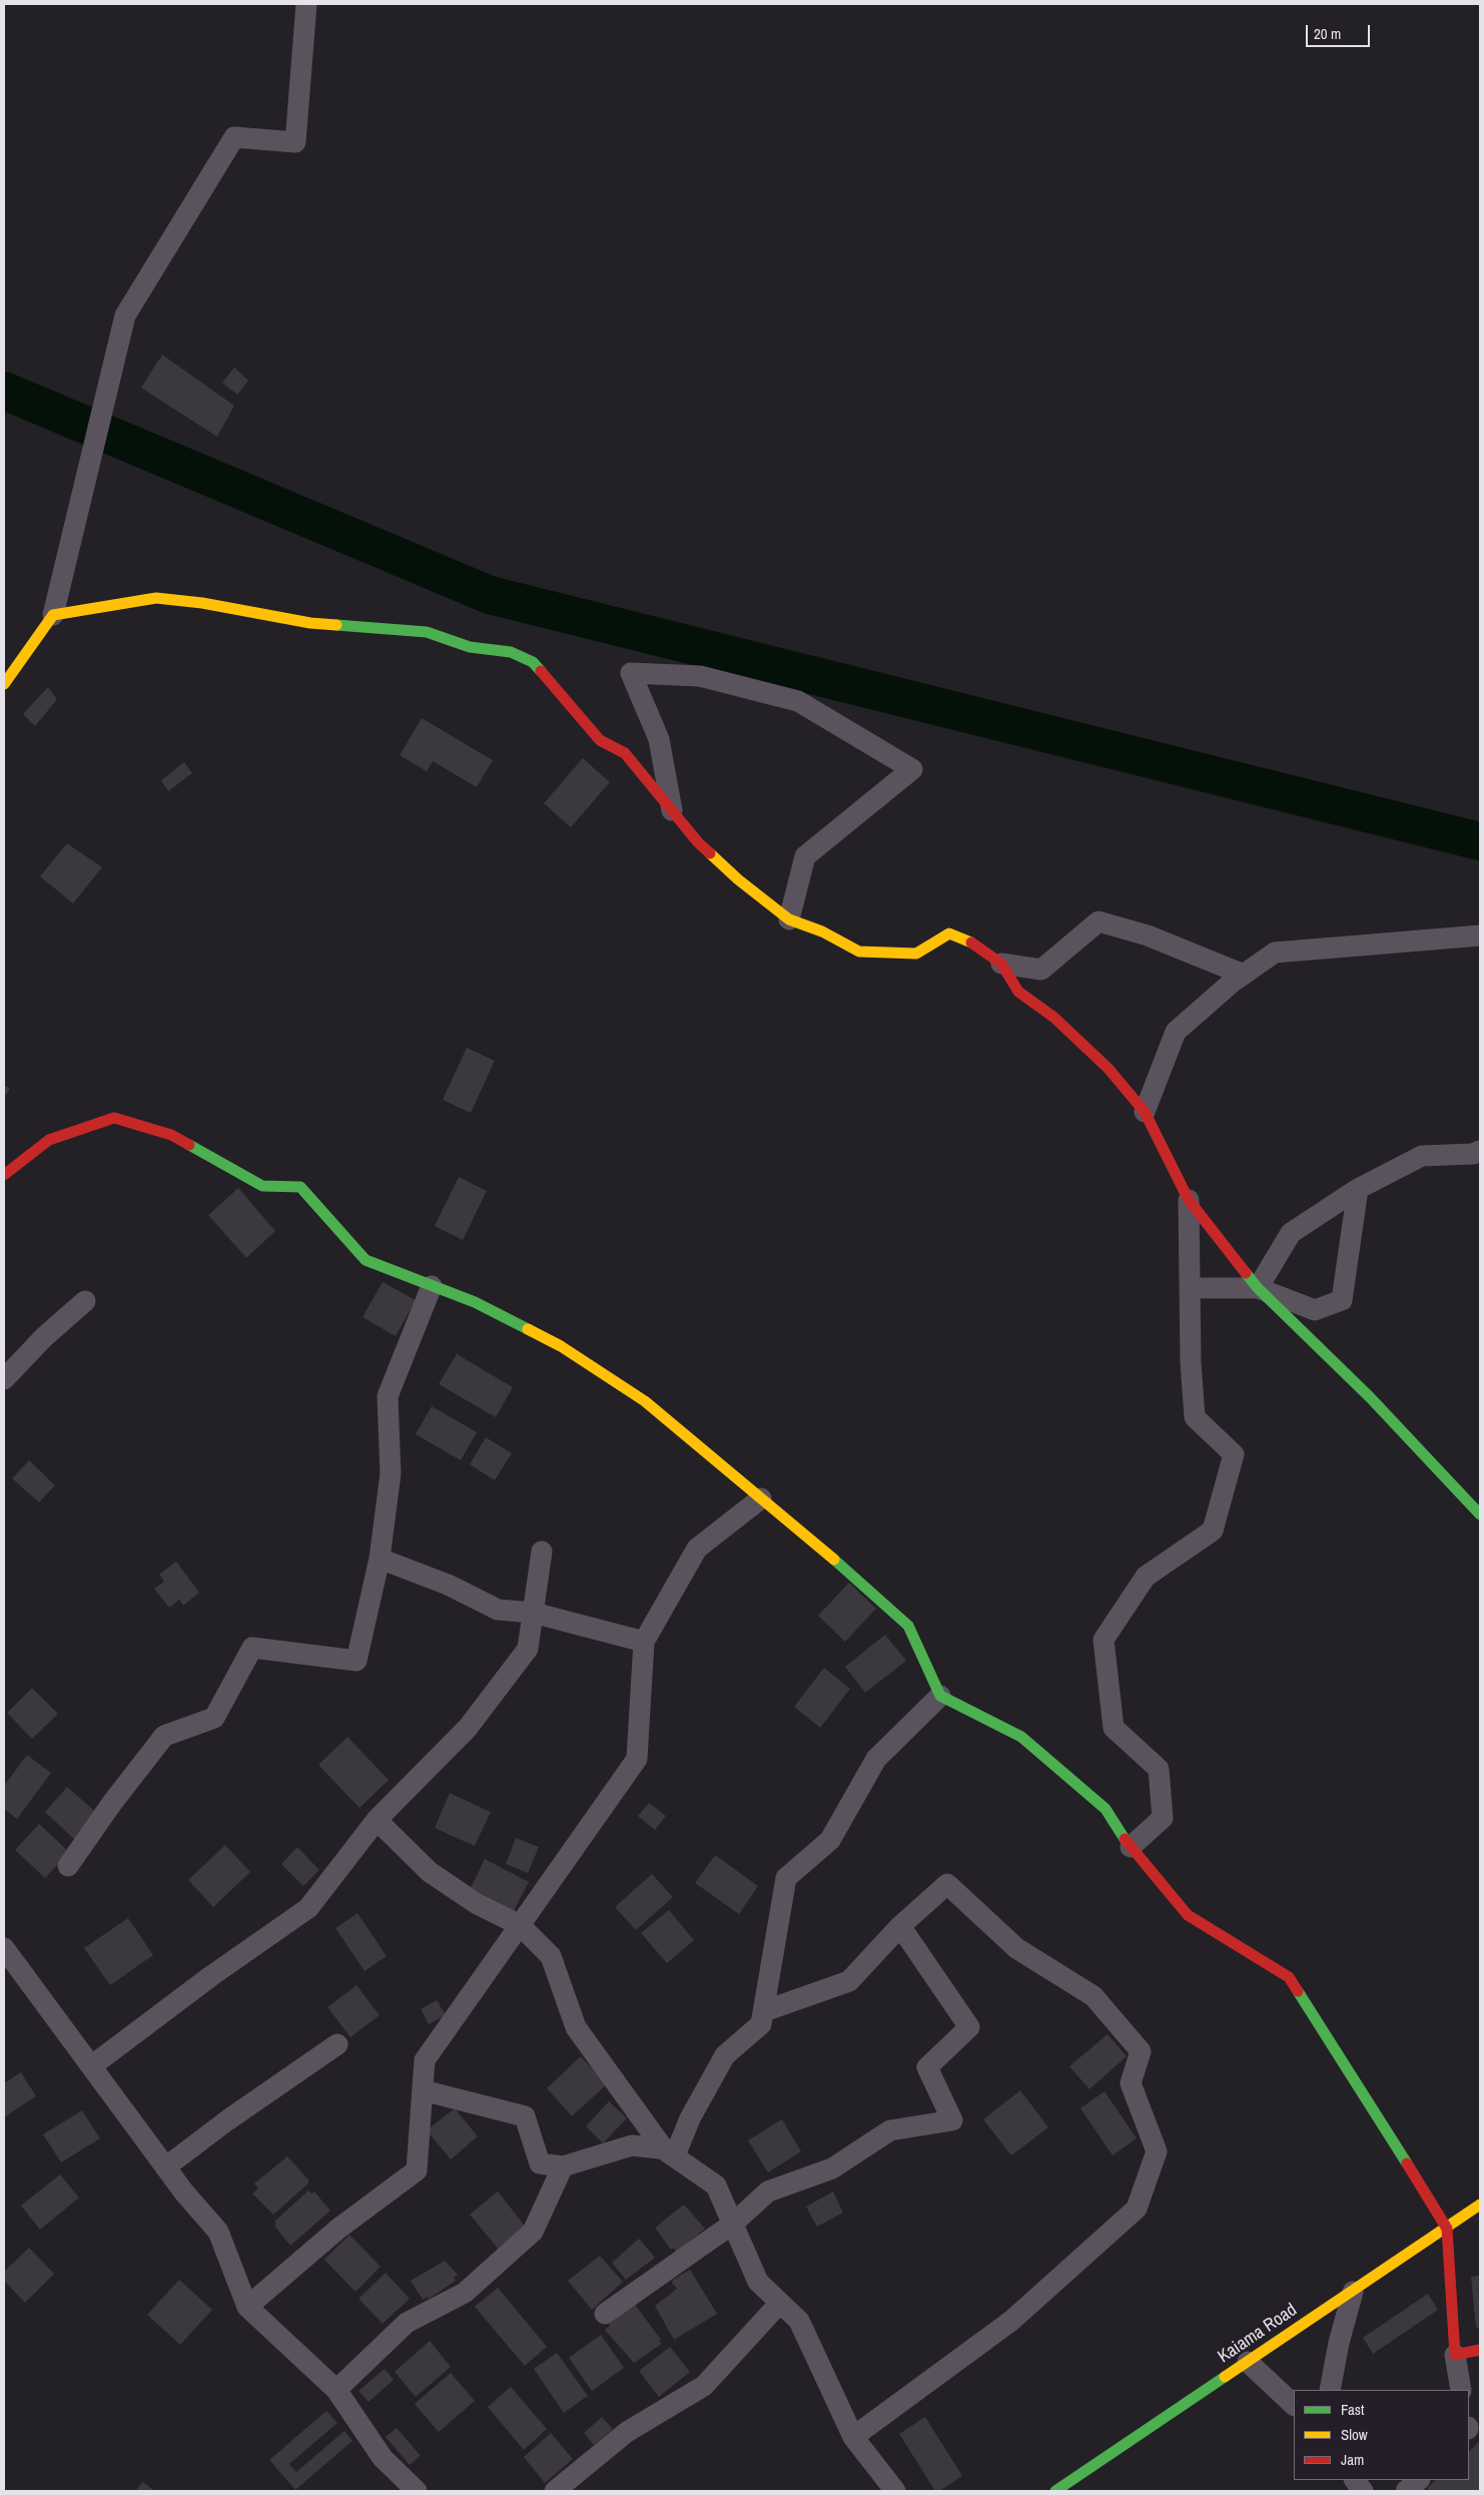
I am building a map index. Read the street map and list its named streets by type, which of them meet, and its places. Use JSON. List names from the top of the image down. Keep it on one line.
{"streets":{"main road":["Kaiama Road"]},"legend":["Fast","Slow","Jam"],"scale_bar":"20 m"}
